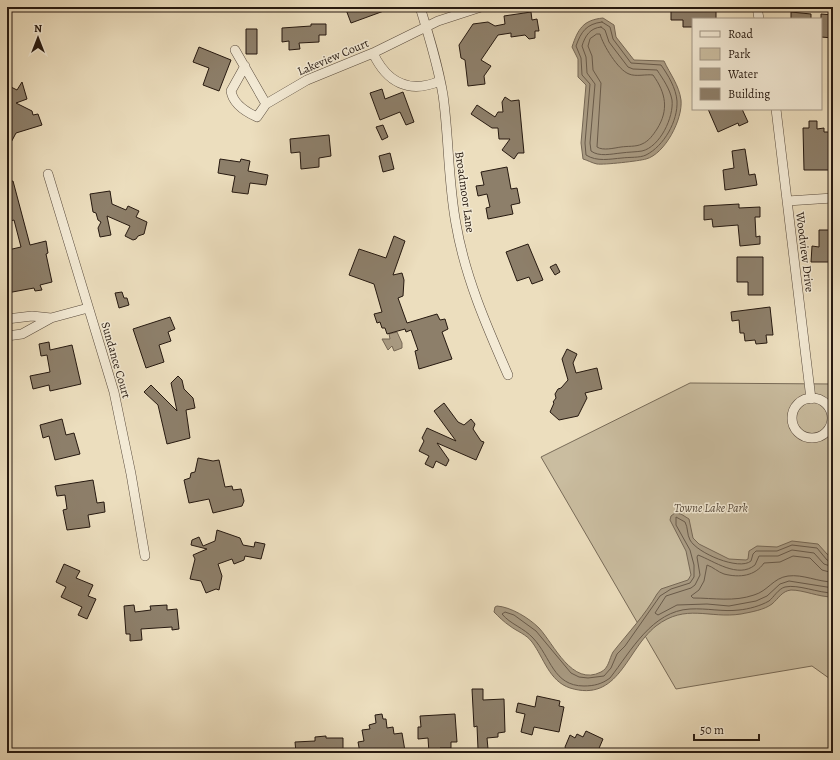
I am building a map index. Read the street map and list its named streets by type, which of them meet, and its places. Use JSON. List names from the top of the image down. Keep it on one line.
{"streets":{"street":["Lakeview Court","Broadmoor Lane","Woodview Drive","Sundance Court"]},"crossings":[["Lakeview Court","Broadmoor Lane"]],"parks":["Towne Lake Park"],"legend":["Road","Park","Water","Building"],"scale_bar":"50 m","north":"top"}
